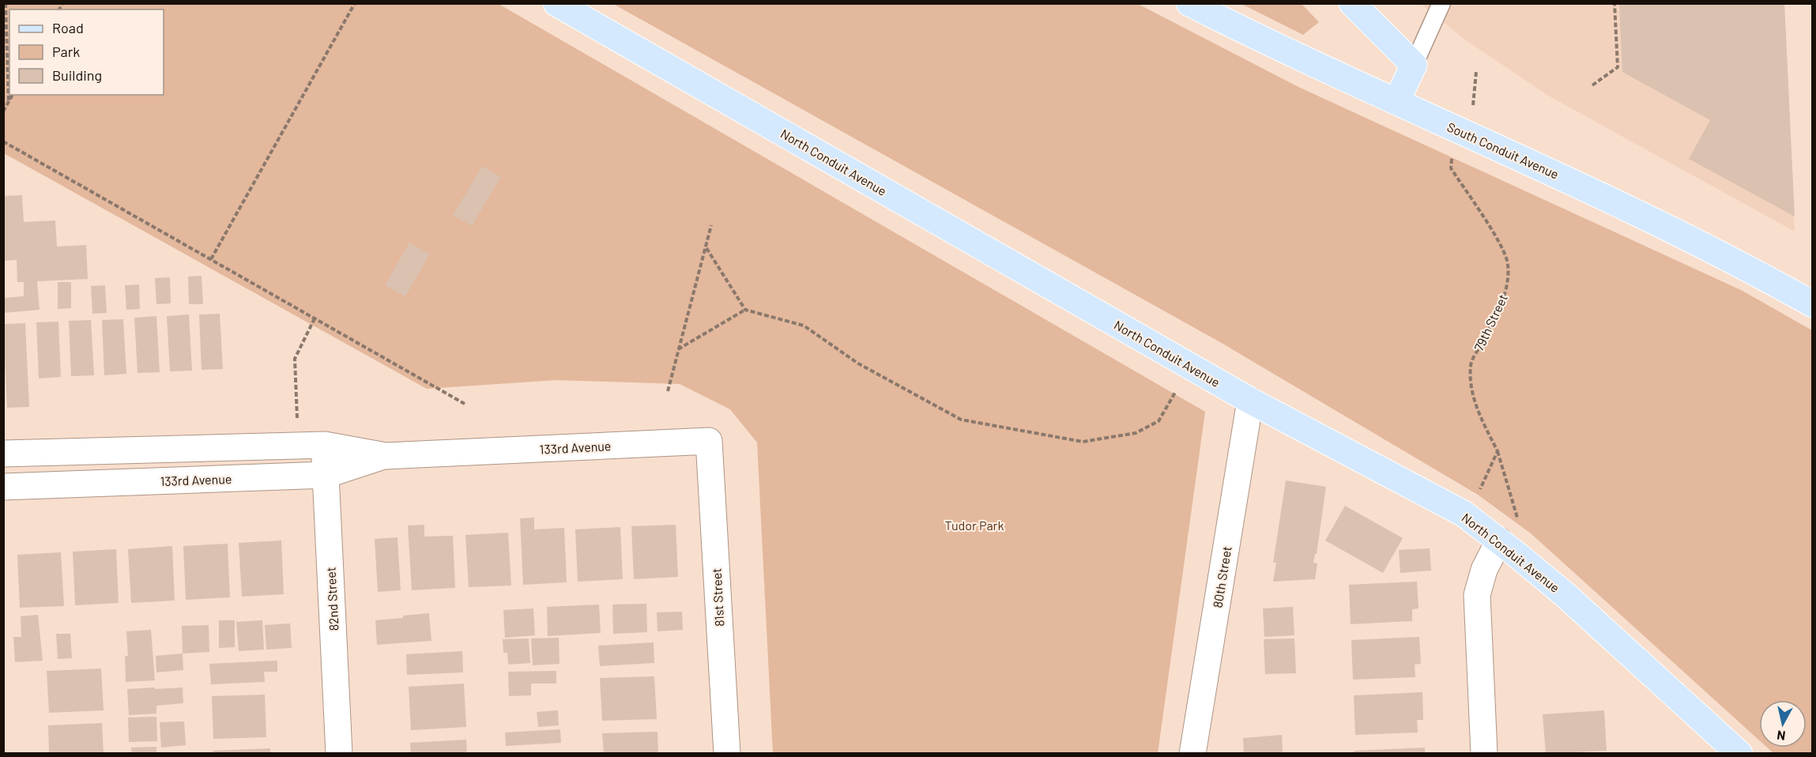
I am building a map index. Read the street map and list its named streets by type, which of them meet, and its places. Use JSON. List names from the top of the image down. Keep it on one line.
{"streets":{"main road":["South Conduit Avenue","North Conduit Avenue"],"street":["133rd Avenue","80th Street","81st Street","82nd Street"],"path":["79th Street"]},"crossings":[["North Conduit Avenue","80th Street"],["133rd Avenue","81st Street"],["133rd Avenue","82nd Street"]],"parks":["Tudor Park"],"legend":["Road","Park","Building"],"north":"bottom"}
